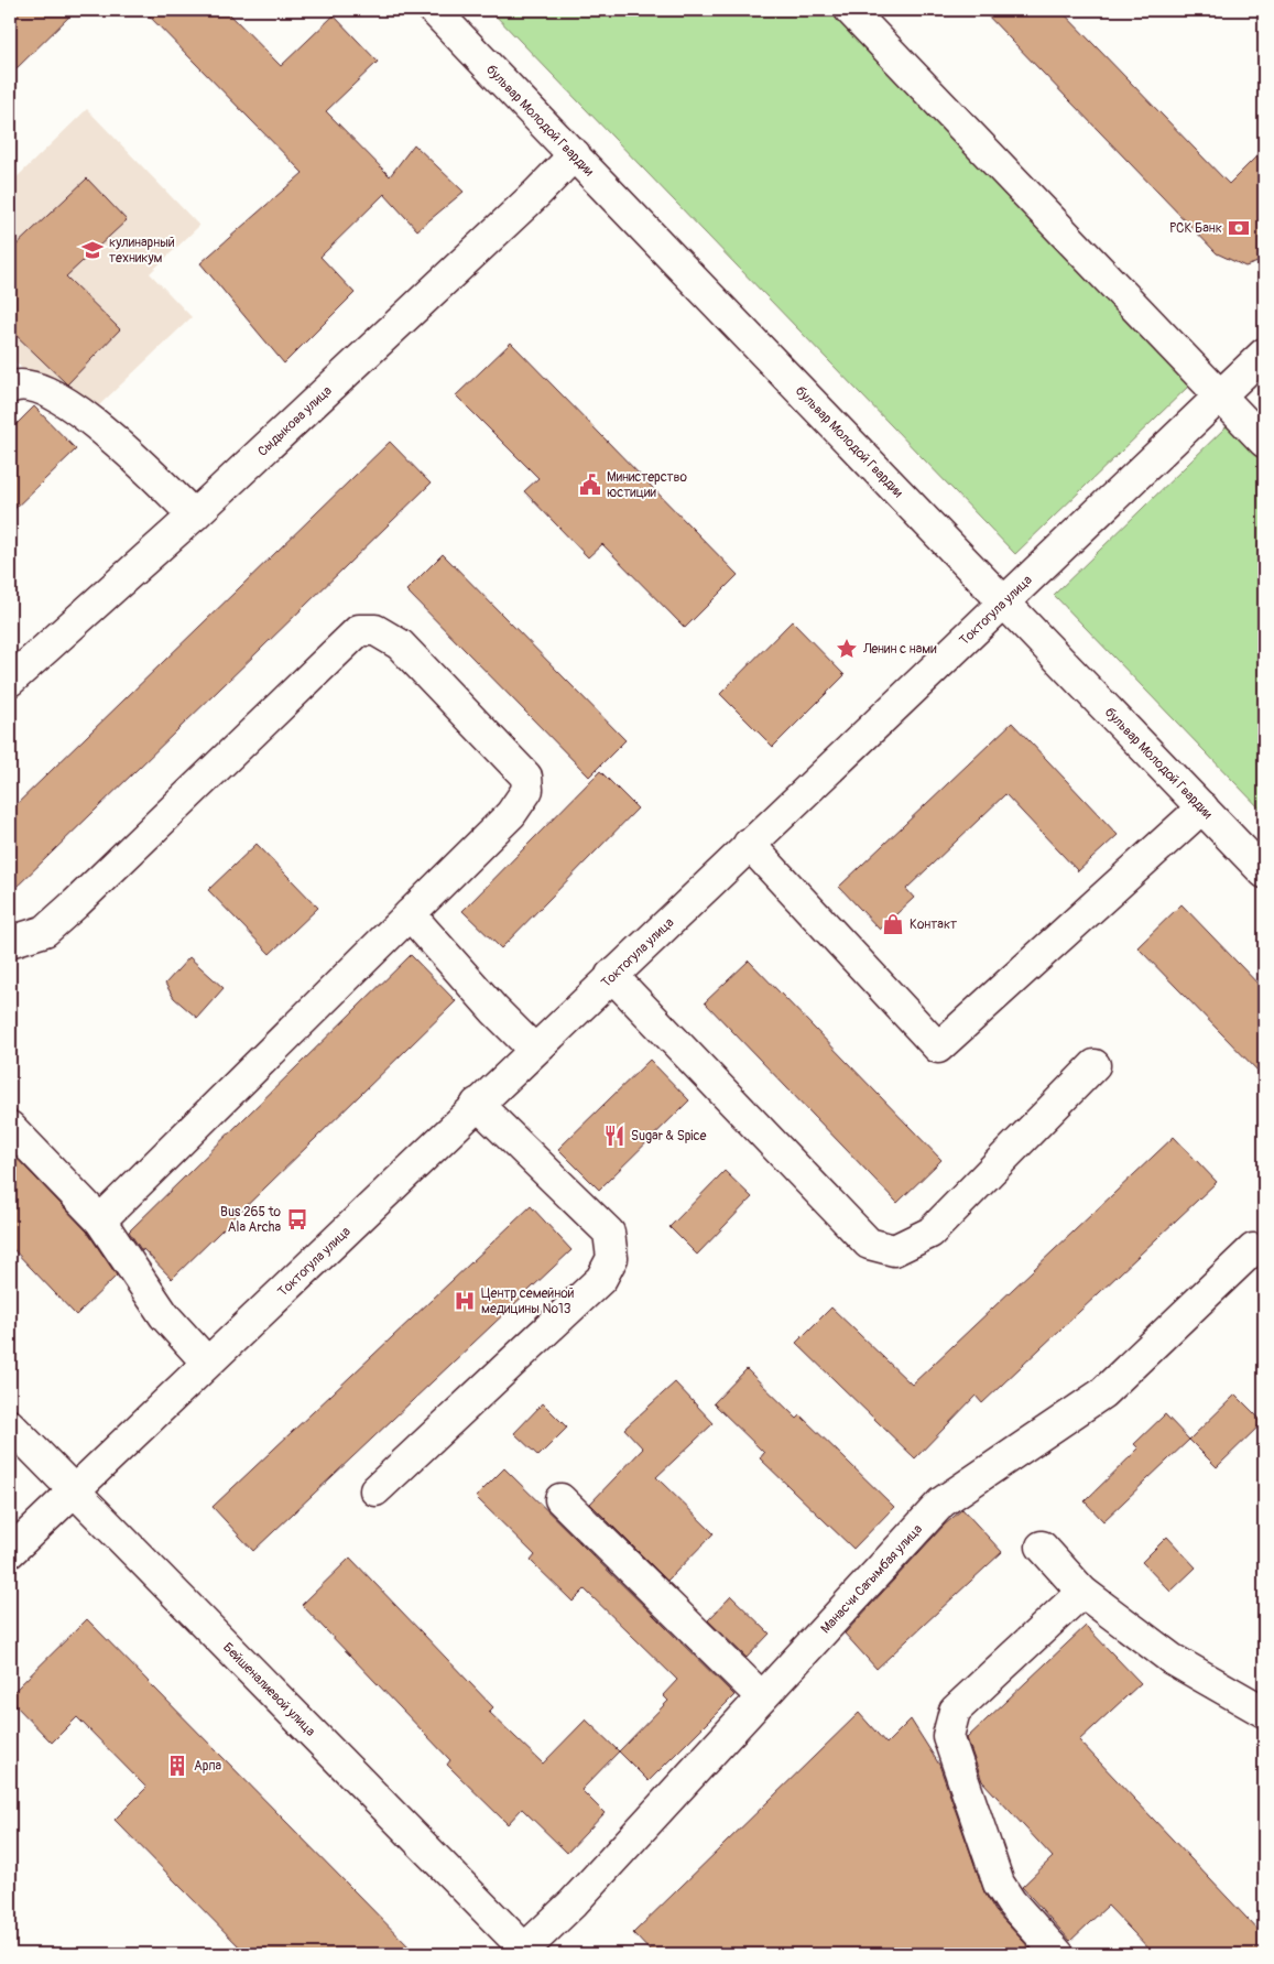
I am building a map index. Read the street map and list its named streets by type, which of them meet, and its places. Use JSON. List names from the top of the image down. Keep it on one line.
{"streets":{"main road":["бульвар Молодой Гвардии","Сыдыкова улица","Токтогула улица","Манасчи Сагымбая улица","Бейшеналиевой улица"]},"crossings":[["бульвар Молодой Гвардии","Сыдыкова улица"],["бульвар Молодой Гвардии","Токтогула улица"],["Токтогула улица","Бейшеналиевой улица"],["Манасчи Сагымбая улица","Бейшеналиевой улица"]],"places":{"bank":["РСК Банк"],"school or university":["кулинарный техникум"],"public building":["Министерство юстиции"],"place":["Ленин с нами"],"shop":["Контакт"],"restaurant":["Sugar & Spice"],"bus stop":["Bus 265 to Ala Archa"],"hospital":["Центр семейной медицины №13"],"building":["Арпа"]}}
